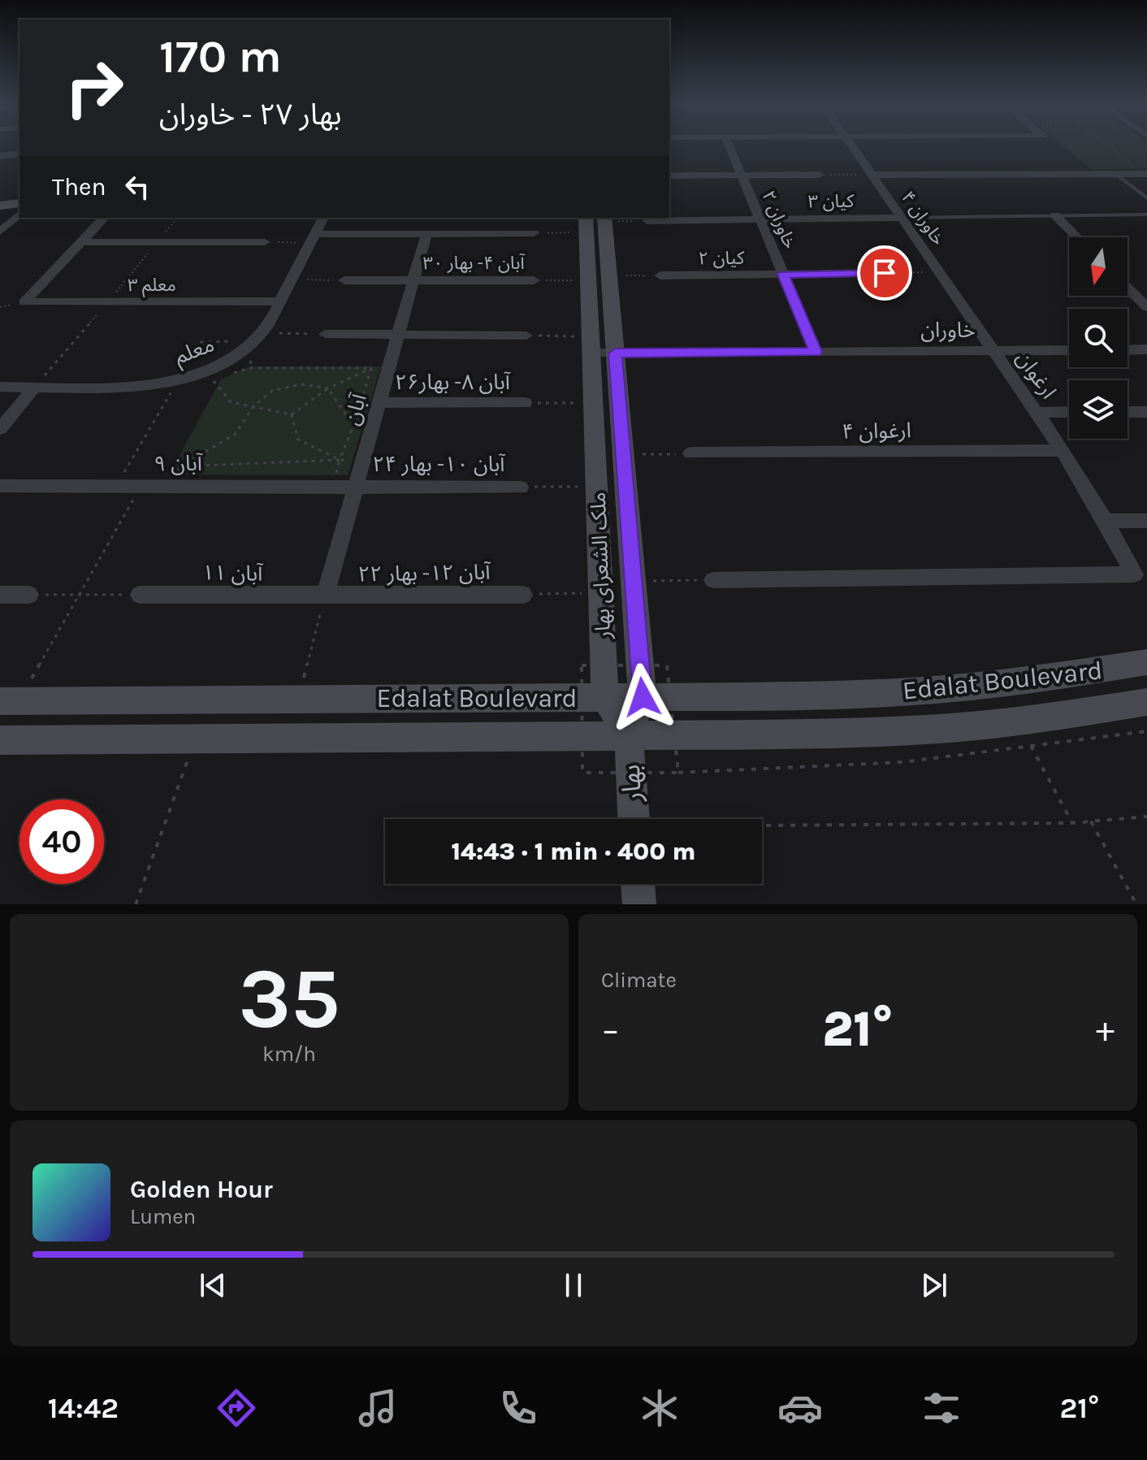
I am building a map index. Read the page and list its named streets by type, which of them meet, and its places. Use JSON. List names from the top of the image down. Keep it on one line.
{"streets":{"main road":["ملک الشعرای بهار","Edalat Boulevard","بهار"],"street":["کیان ۳","خاوران ۴","خاوران ۲","کیان ۲","آبان ۴- بهار ۳۰","معلم ۳","خاوران","معلم","ارغوان","۲۶آبان ۸- بهار","آبان","ارغوان ۴","آبان ۹","آبان ۱۰- بهار ۲۴","آبان ۱۱","آبان ۱۲- بهار ۲۲"]},"crossings":[["کیان ۳","خاوران ۴"],["کیان ۳","خاوران ۲"],["خاوران ۴","خاوران"],["خاوران ۴","ارغوان"],["خاوران ۲","کیان ۲"],["خاوران ۲","خاوران"],["آبان ۴- بهار ۳۰","آبان"],["معلم ۳","معلم"],["خاوران","ارغوان"],["خاوران","ملک الشعرای بهار"],["ارغوان","ارغوان ۴"],["۲۶آبان ۸- بهار","آبان"],["آبان","آبان ۹"],["آبان","آبان ۱۰- بهار ۲۴"],["آبان","آبان ۱۱"],["آبان","آبان ۱۲- بهار ۲۲"],["آبان ۹","آبان ۱۰- بهار ۲۴"],["ملک الشعرای بهار","Edalat Boulevard"],["ملک الشعرای بهار","بهار"],["آبان ۱۱","آبان ۱۲- بهار ۲۲"],["Edalat Boulevard","بهار"]],"north":"bottom","page":{"turn":["170 m","بهار ۲۷ - خاوران"],"then":"Then","limit":"40","trip":"14:43 · 1 min · 400 m","tile":[["35","km/h"],"Climate"],"heat":["−","21°","+"],"song":["Golden Hour","Lumen"],"tabs":["14:42","21°"]}}
